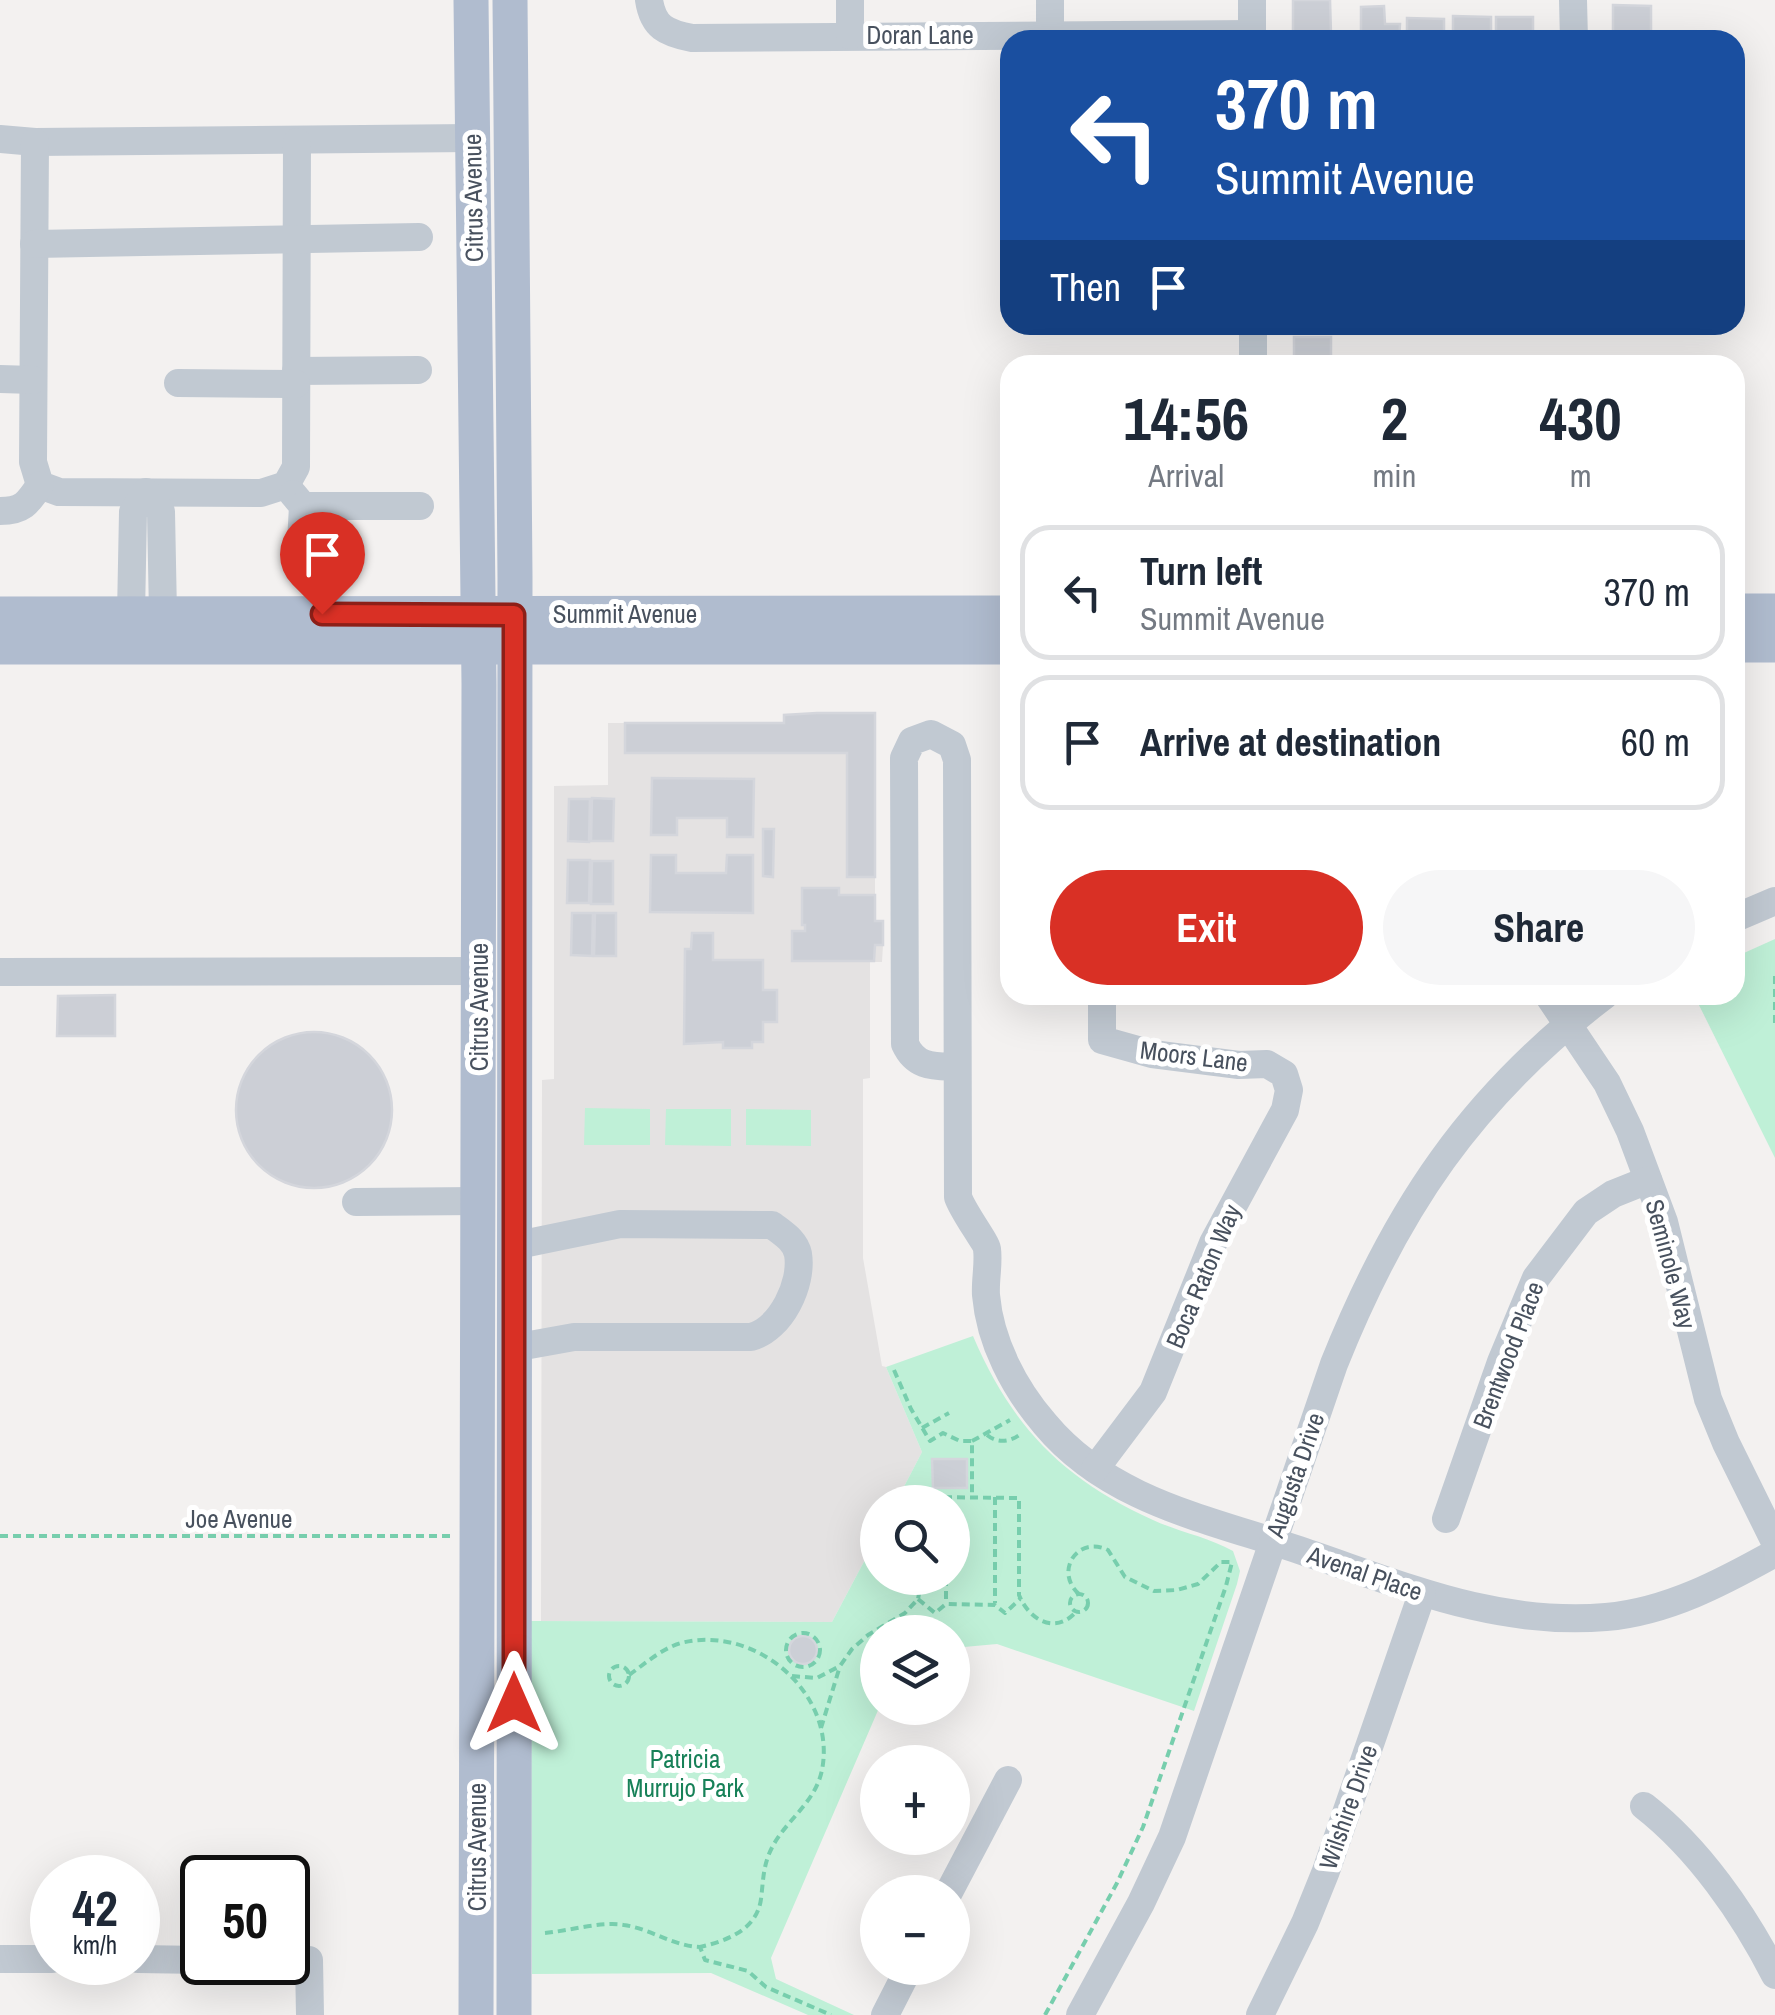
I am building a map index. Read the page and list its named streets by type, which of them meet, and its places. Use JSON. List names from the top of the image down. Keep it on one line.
{"streets":{"main road":["Citrus Avenue","Summit Avenue"],"street":["Doran Lane","Moors Lane","Seminole Way","Boca Raton Way","Brentwood Place","Augusta Drive","Avenal Place","Wilshire Drive"],"path":["Joe Avenue"]},"crossings":[["Citrus Avenue","Summit Avenue"],["Citrus Avenue","Joe Avenue"],["Moors Lane","Boca Raton Way"],["Seminole Way","Brentwood Place"],["Seminole Way","Augusta Drive"],["Boca Raton Way","Avenal Place"],["Augusta Drive","Avenal Place"],["Avenal Place","Wilshire Drive"]],"parks":["Patricia Murrujo Park"],"page":{"turn":["370 m","Summit Avenue"],"then":"Then","eta":["14:56","Arrival","2","min","430","m"],"list":[{"name":"Turn left","note":"Summit Avenue","value":"370 m"},{"name":"Arrive at destination","value":"60 m"}],"buttons":["Exit","Share"],"map_buttons":["+","−"],"speed":"42 km/h","limit":"50"}}
